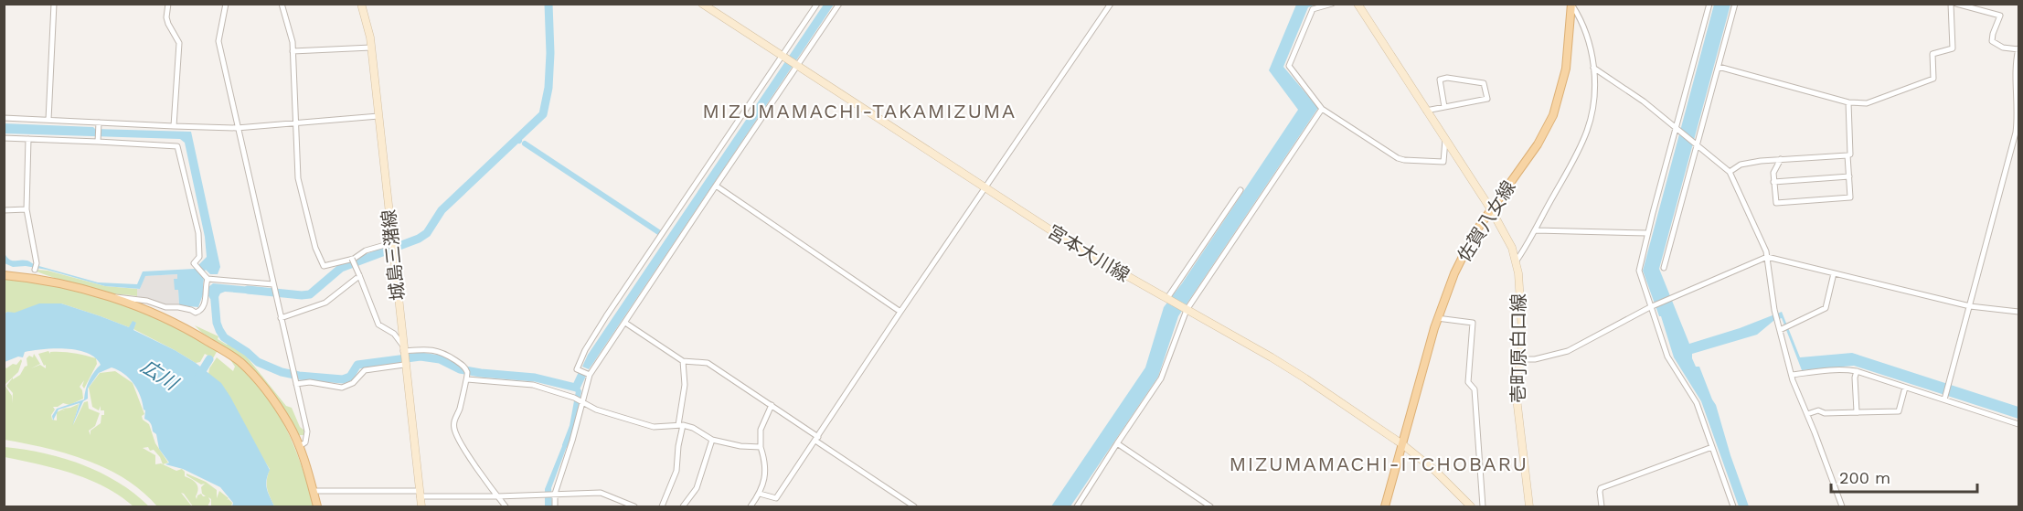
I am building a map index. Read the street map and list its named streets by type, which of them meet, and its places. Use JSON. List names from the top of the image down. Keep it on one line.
{"streets":{"main road":["佐賀八女線","宮本大川線","城島三潴線","壱町原白口線"]},"crossings":[["佐賀八女線","宮本大川線"],["佐賀八女線","壱町原白口線"]],"districts":["MIZUMAMACHI-TAKAMIZUMA","MIZUMAMACHI-ITCHOBARU"],"water":["広川"],"scale_bar":"200 m"}
